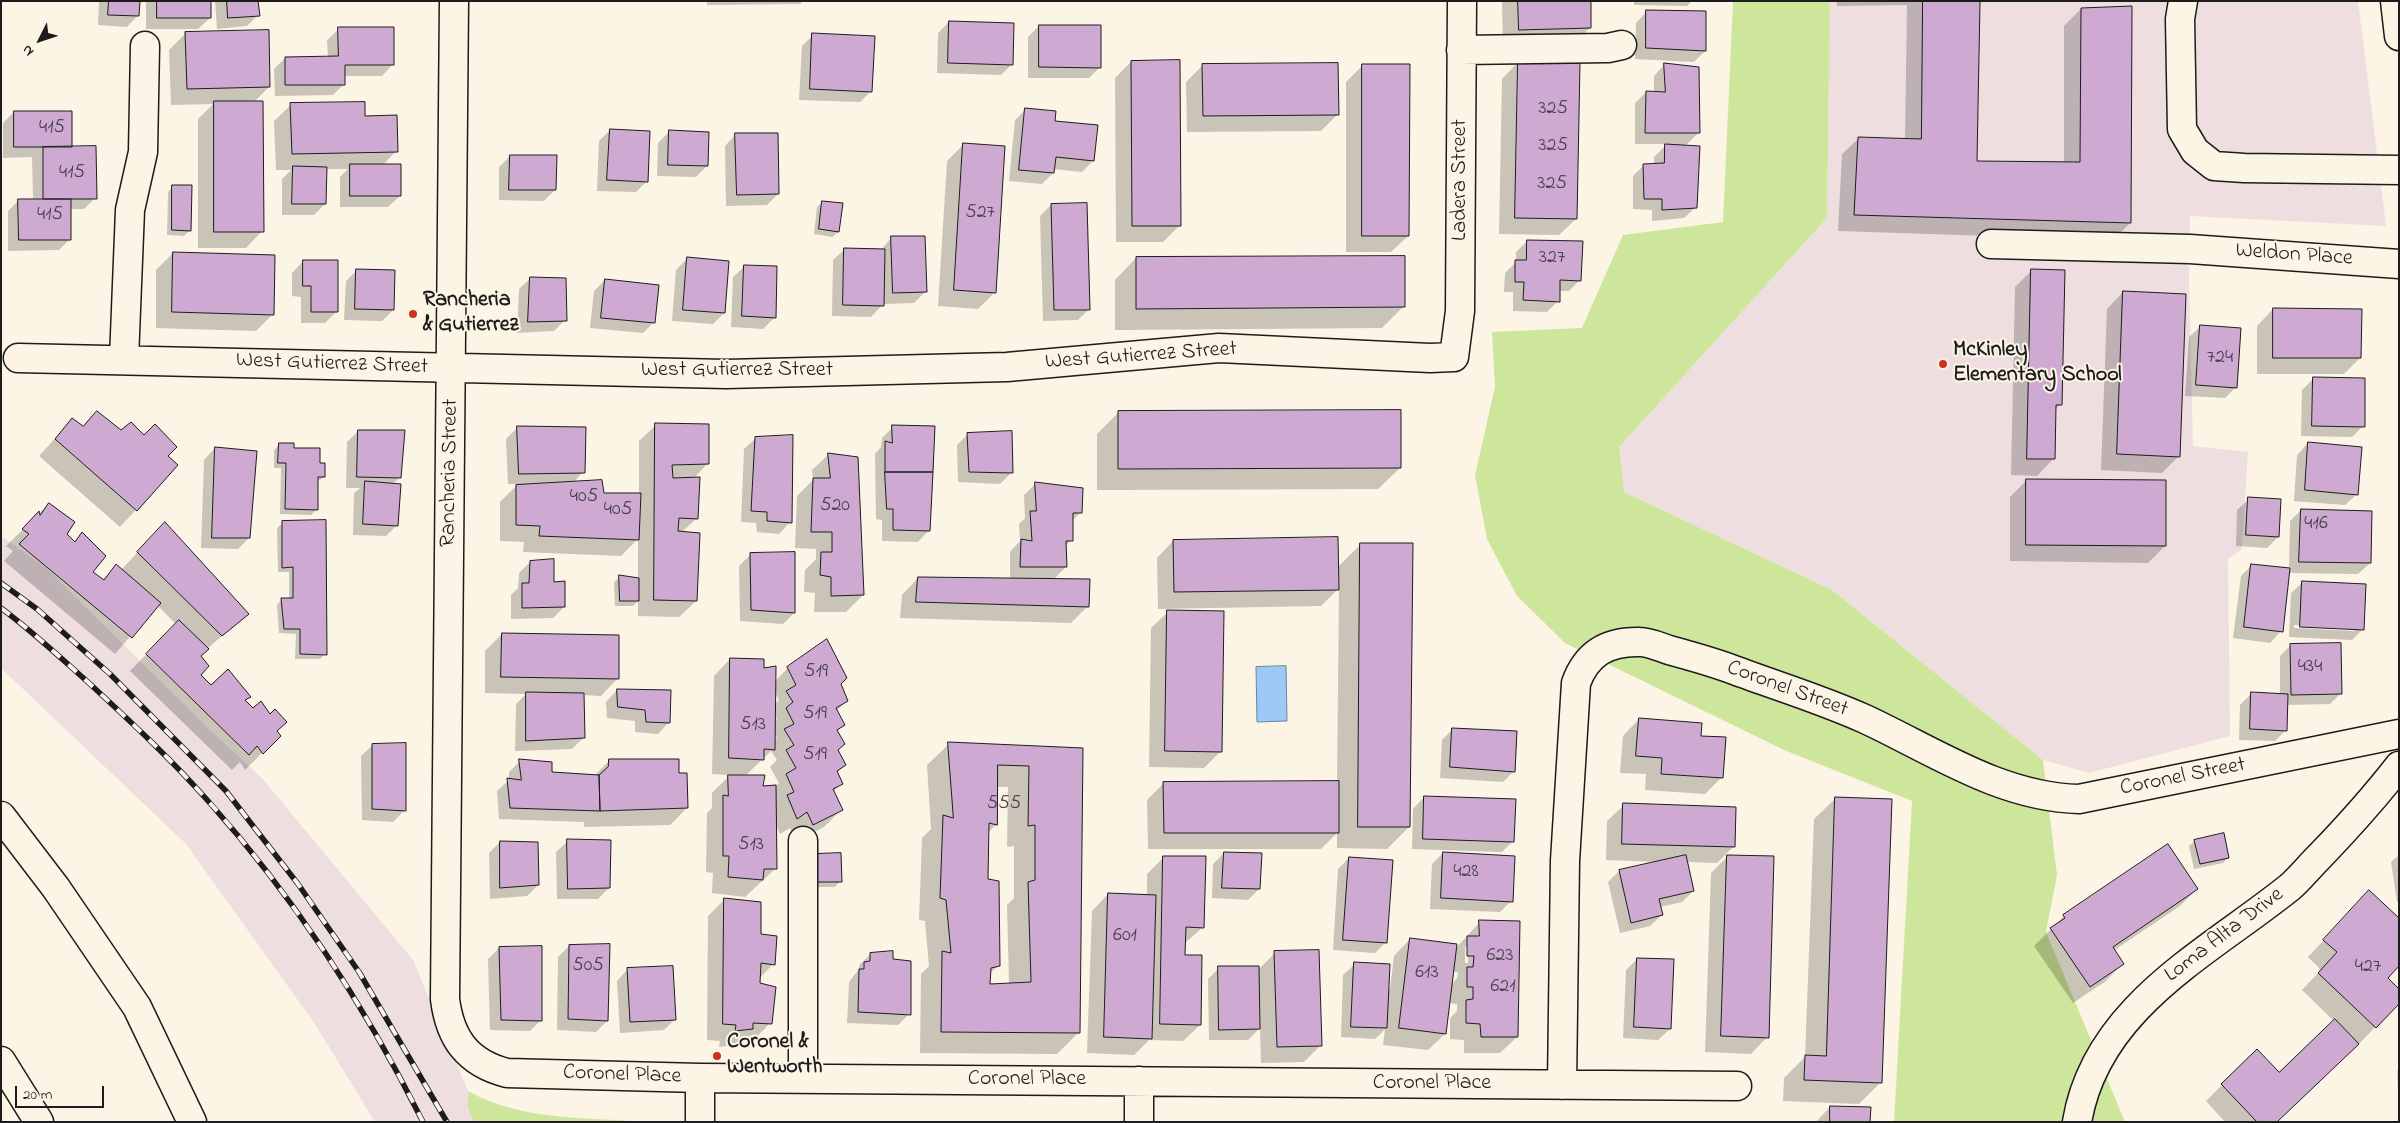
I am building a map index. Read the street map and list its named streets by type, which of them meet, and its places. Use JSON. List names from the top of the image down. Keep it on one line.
{"streets":{"main road":["Ladera Street","Weldon Place","West Gutierrez Street","Rancheria Street","Coronel Street","Loma Alta Drive","Coronel Place"]},"crossings":[["Ladera Street","West Gutierrez Street"],["West Gutierrez Street","Rancheria Street"],["Rancheria Street","Coronel Place"],["Coronel Street","Coronel Place"]],"places":["Rancheria & Gutierrez","McKinley Elementary School","Coronel & Wentworth"],"house_numbers":["325","415","325","415","325","527","415","327","724","405","520","405","416","434","519","519","513","519","555","513","428","601","623","505","427","613","621"],"scale_bar":"20 m","north":"bottom left"}
